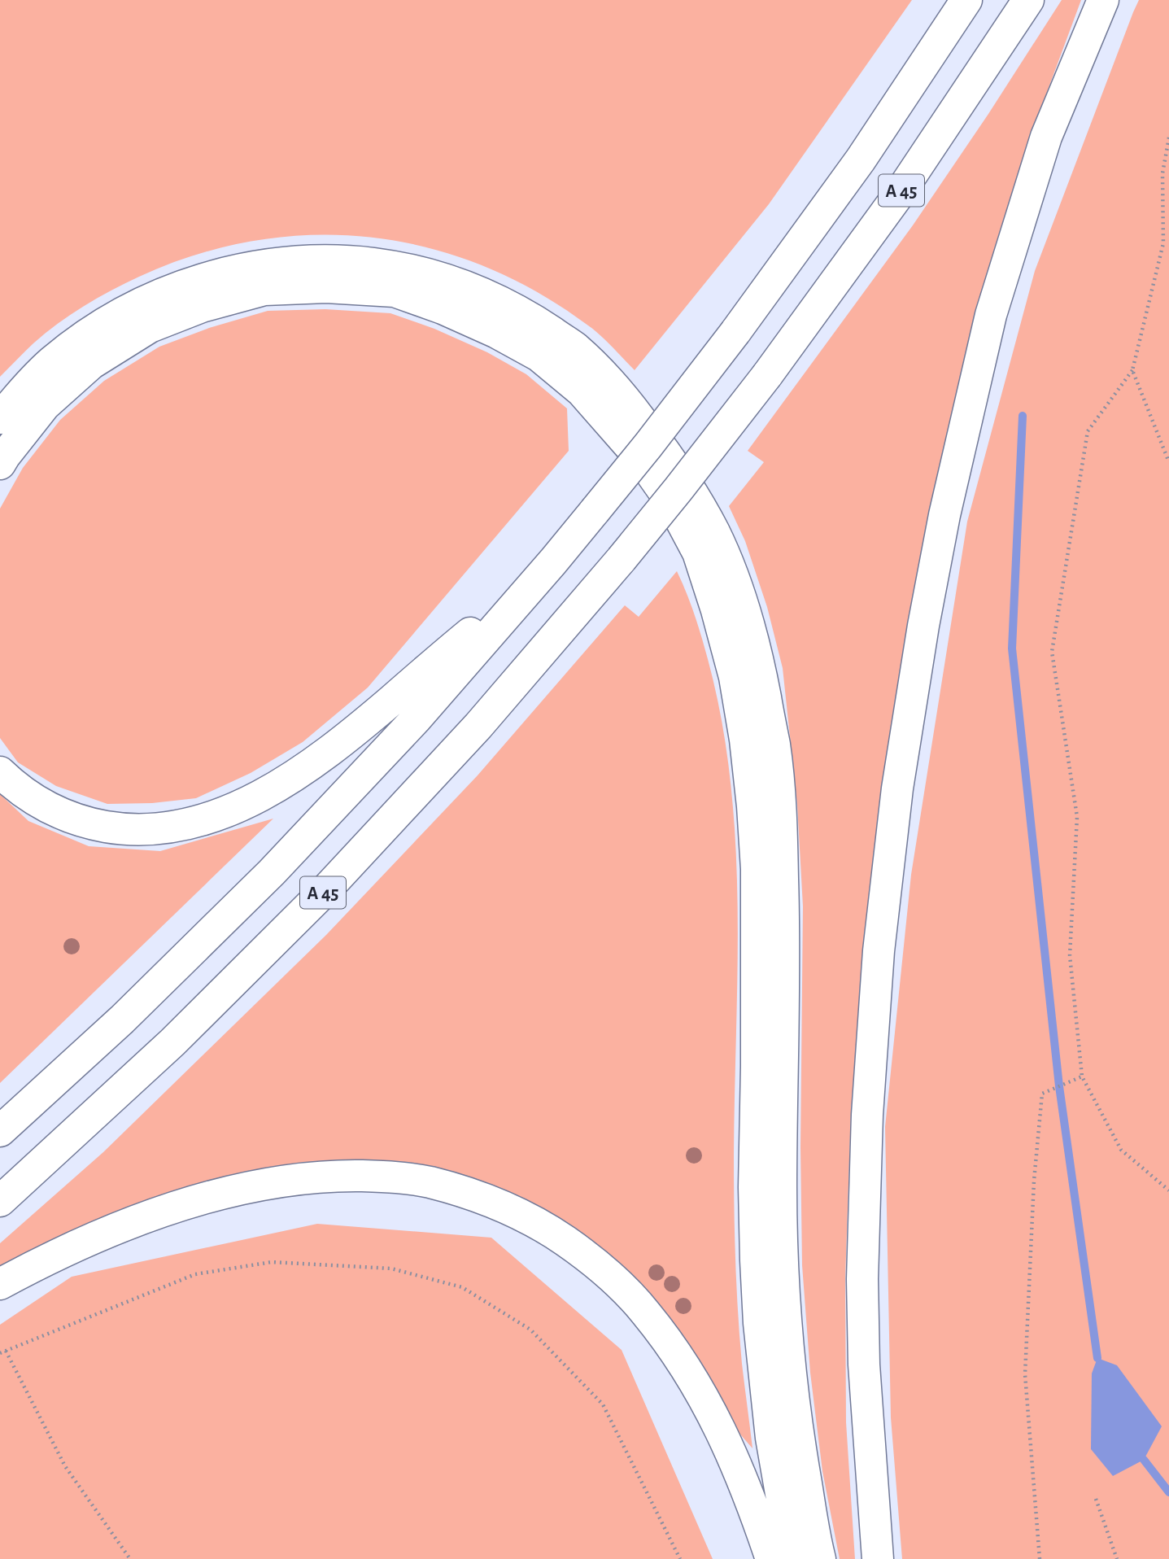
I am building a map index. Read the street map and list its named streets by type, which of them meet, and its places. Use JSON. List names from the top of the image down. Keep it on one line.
{"streets":{"highway":["A 45"]}}
